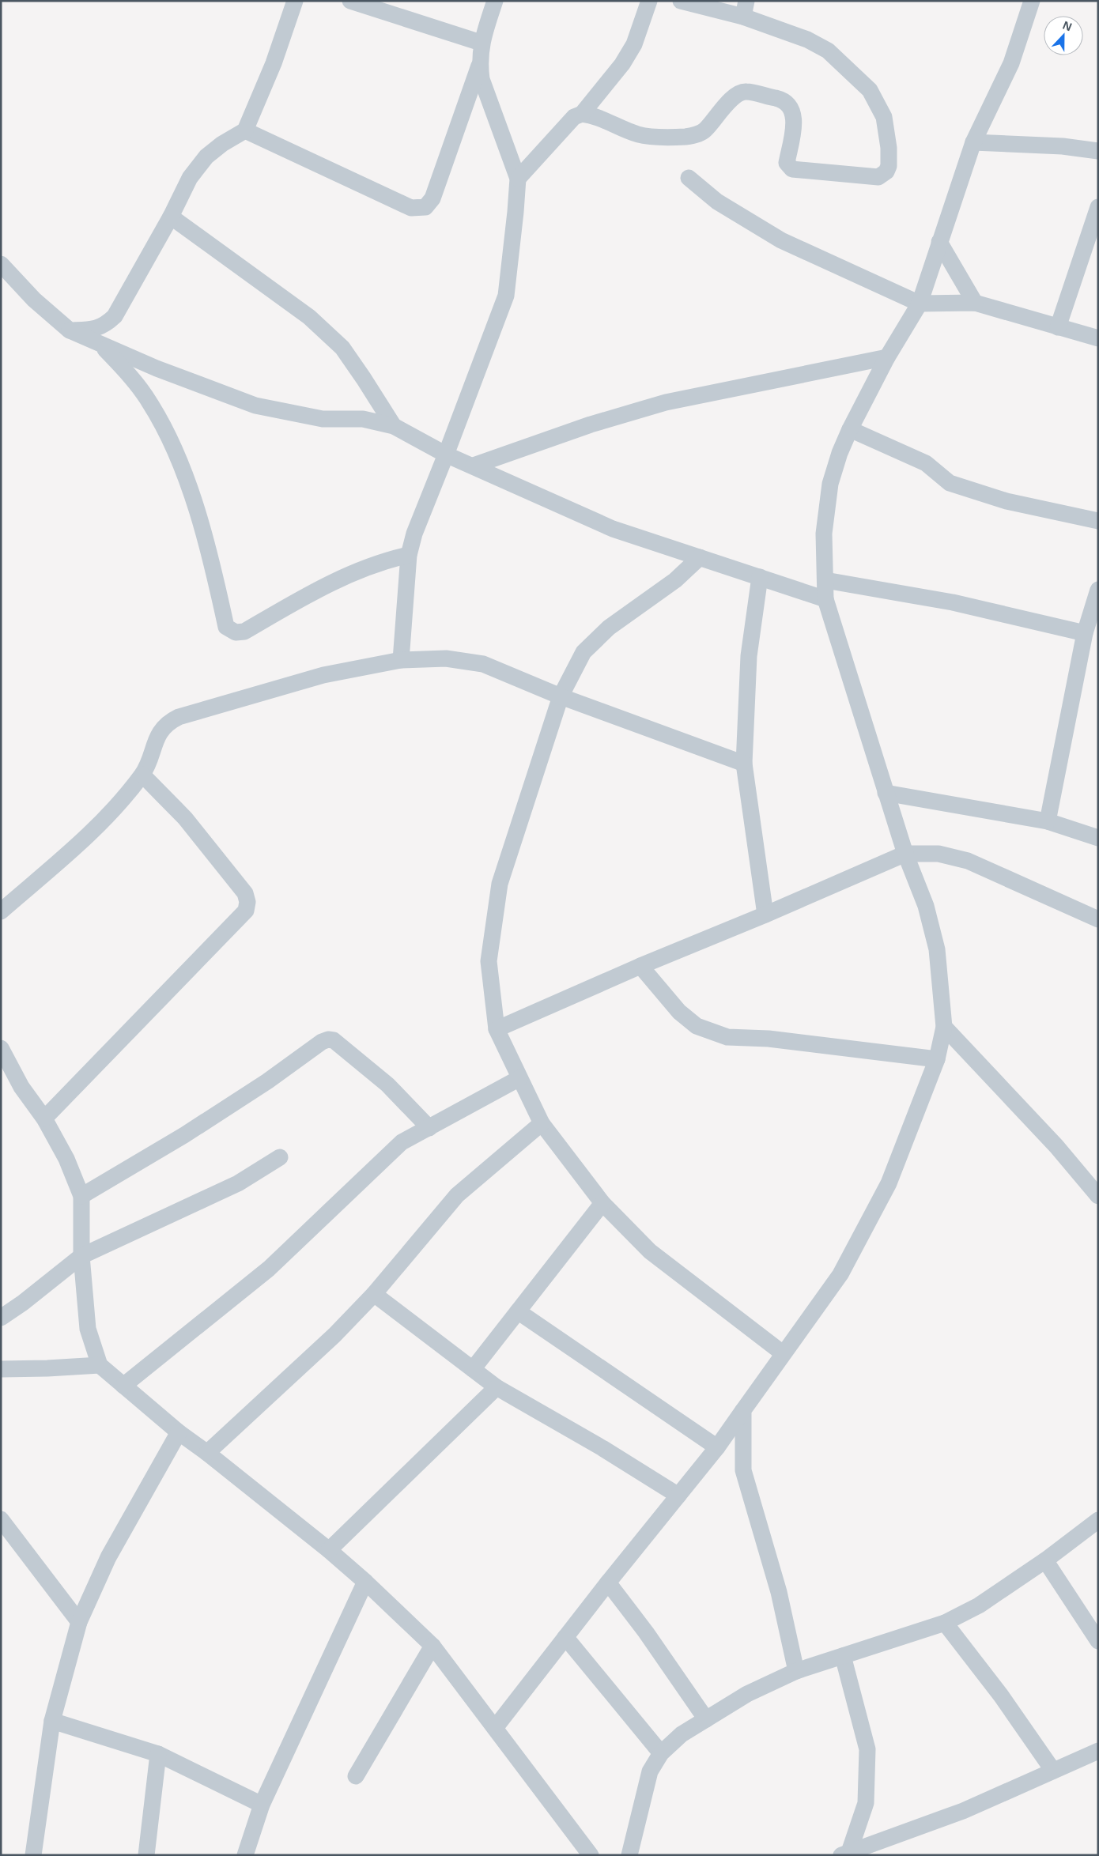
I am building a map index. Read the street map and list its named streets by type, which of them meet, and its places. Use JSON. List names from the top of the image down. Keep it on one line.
{"north":"top"}
